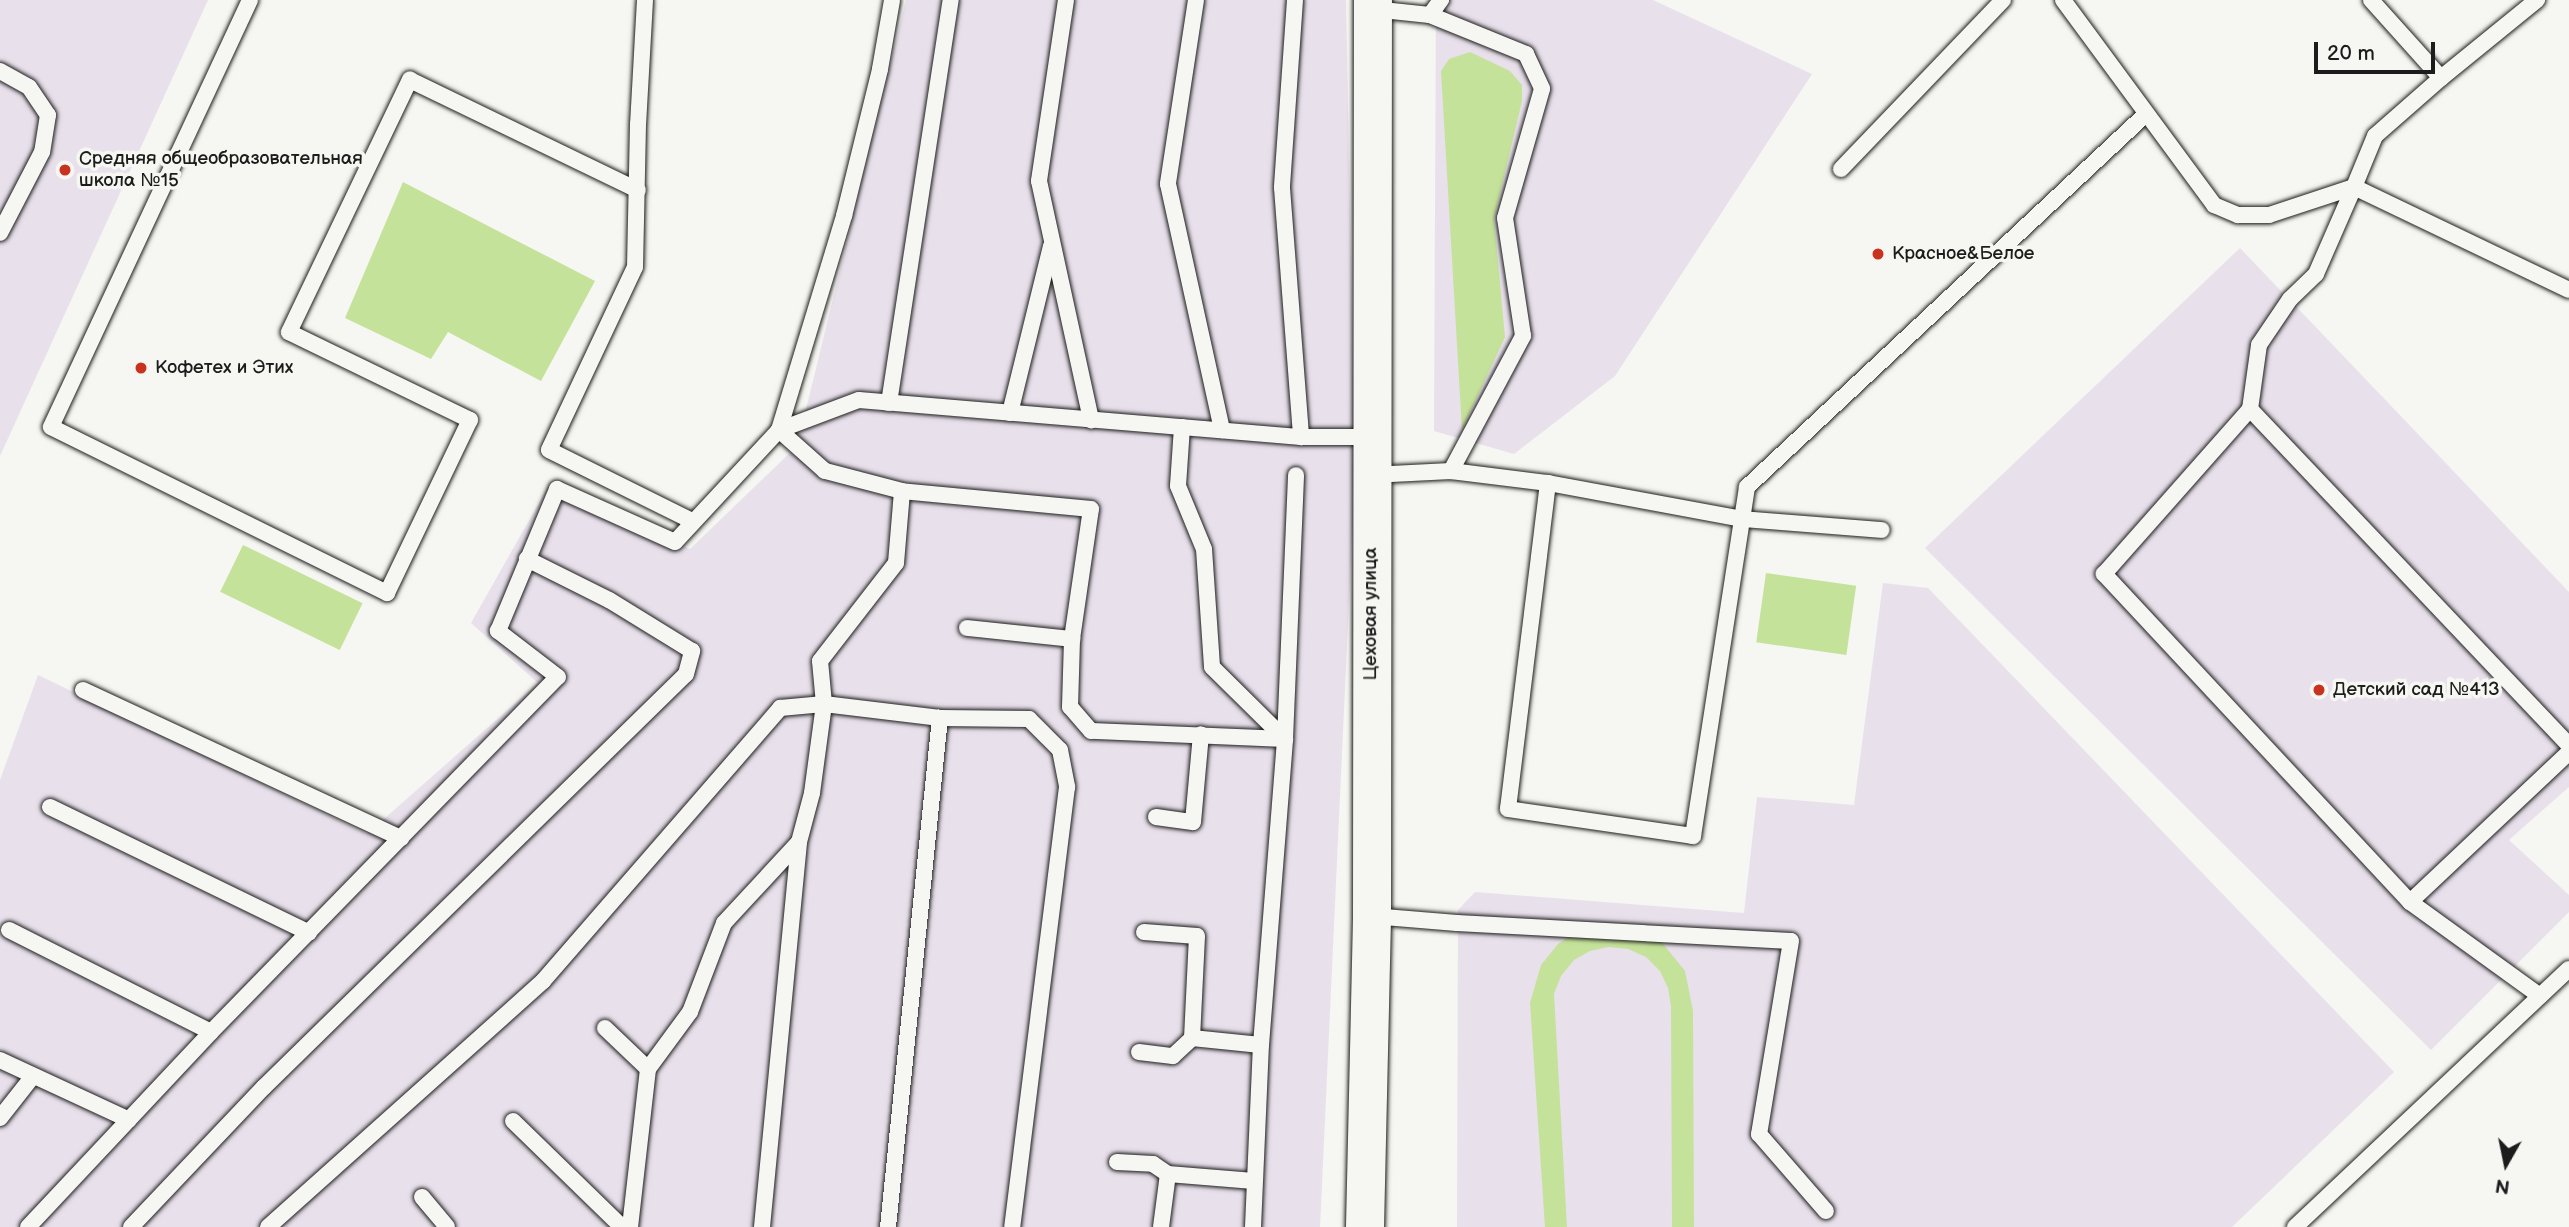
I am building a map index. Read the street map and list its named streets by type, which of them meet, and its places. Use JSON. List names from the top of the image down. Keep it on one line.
{"streets":{"main road":["Цеховая улица"]},"places":["Средняя общеобразовательная школа №15","Красное&Белое","Кофетех и Этих","Детский сад №413"],"scale_bar":"20 m","north":"bottom"}
